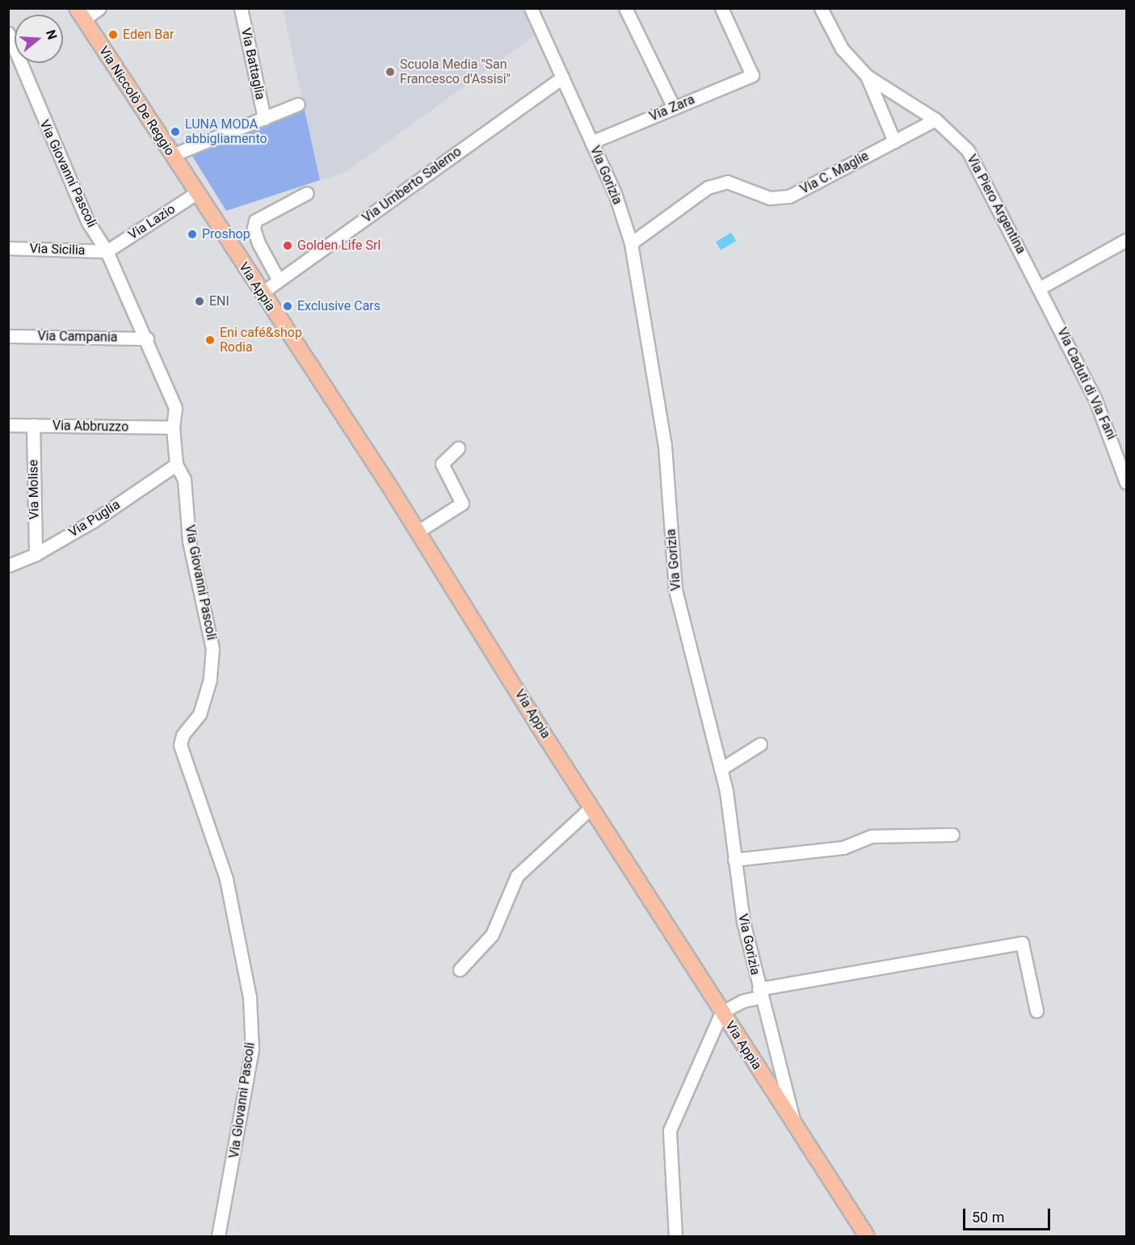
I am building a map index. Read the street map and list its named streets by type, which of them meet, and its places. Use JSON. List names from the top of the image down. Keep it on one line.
{"streets":{"main road":["Via Niccolò De Reggio","Via Appia"],"street":["Via Battaglia","Via Zara","Via C. Maglie","Via Giovanni Pascoli","Via Gorizia","Via Umberto Salerno","Via Piero Argentina","Via Lazio","Via Sicilia","Via Campania","Via Caduti di Via Fani","Via Abbruzzo","Via Molise","Via Puglia"]},"crossings":[["Via Battaglia","Via Niccolò De Reggio"],["Via Niccolò De Reggio","Via Lazio"],["Via Niccolò De Reggio","Via Appia"],["Via Zara","Via Gorizia"],["Via C. Maglie","Via Gorizia"],["Via C. Maglie","Via Piero Argentina"],["Via Giovanni Pascoli","Via Lazio"],["Via Giovanni Pascoli","Via Sicilia"],["Via Giovanni Pascoli","Via Campania"],["Via Giovanni Pascoli","Via Abbruzzo"],["Via Giovanni Pascoli","Via Puglia"],["Via Gorizia","Via Umberto Salerno"],["Via Gorizia","Via Appia"],["Via Umberto Salerno","Via Appia"],["Via Piero Argentina","Via Caduti di Via Fani"],["Via Lazio","Via Sicilia"],["Via Lazio","Via Appia"],["Via Abbruzzo","Via Molise"],["Via Molise","Via Puglia"]],"places":["Eden Bar","Scuola Media \"San Francesco d'Assisi\"","LUNA MODA abbigliamento","Proshop","Golden Life Srl","ENI","Exclusive Cars","Eni café&shop Rodia"],"scale_bar":"50 m","north":"right"}
